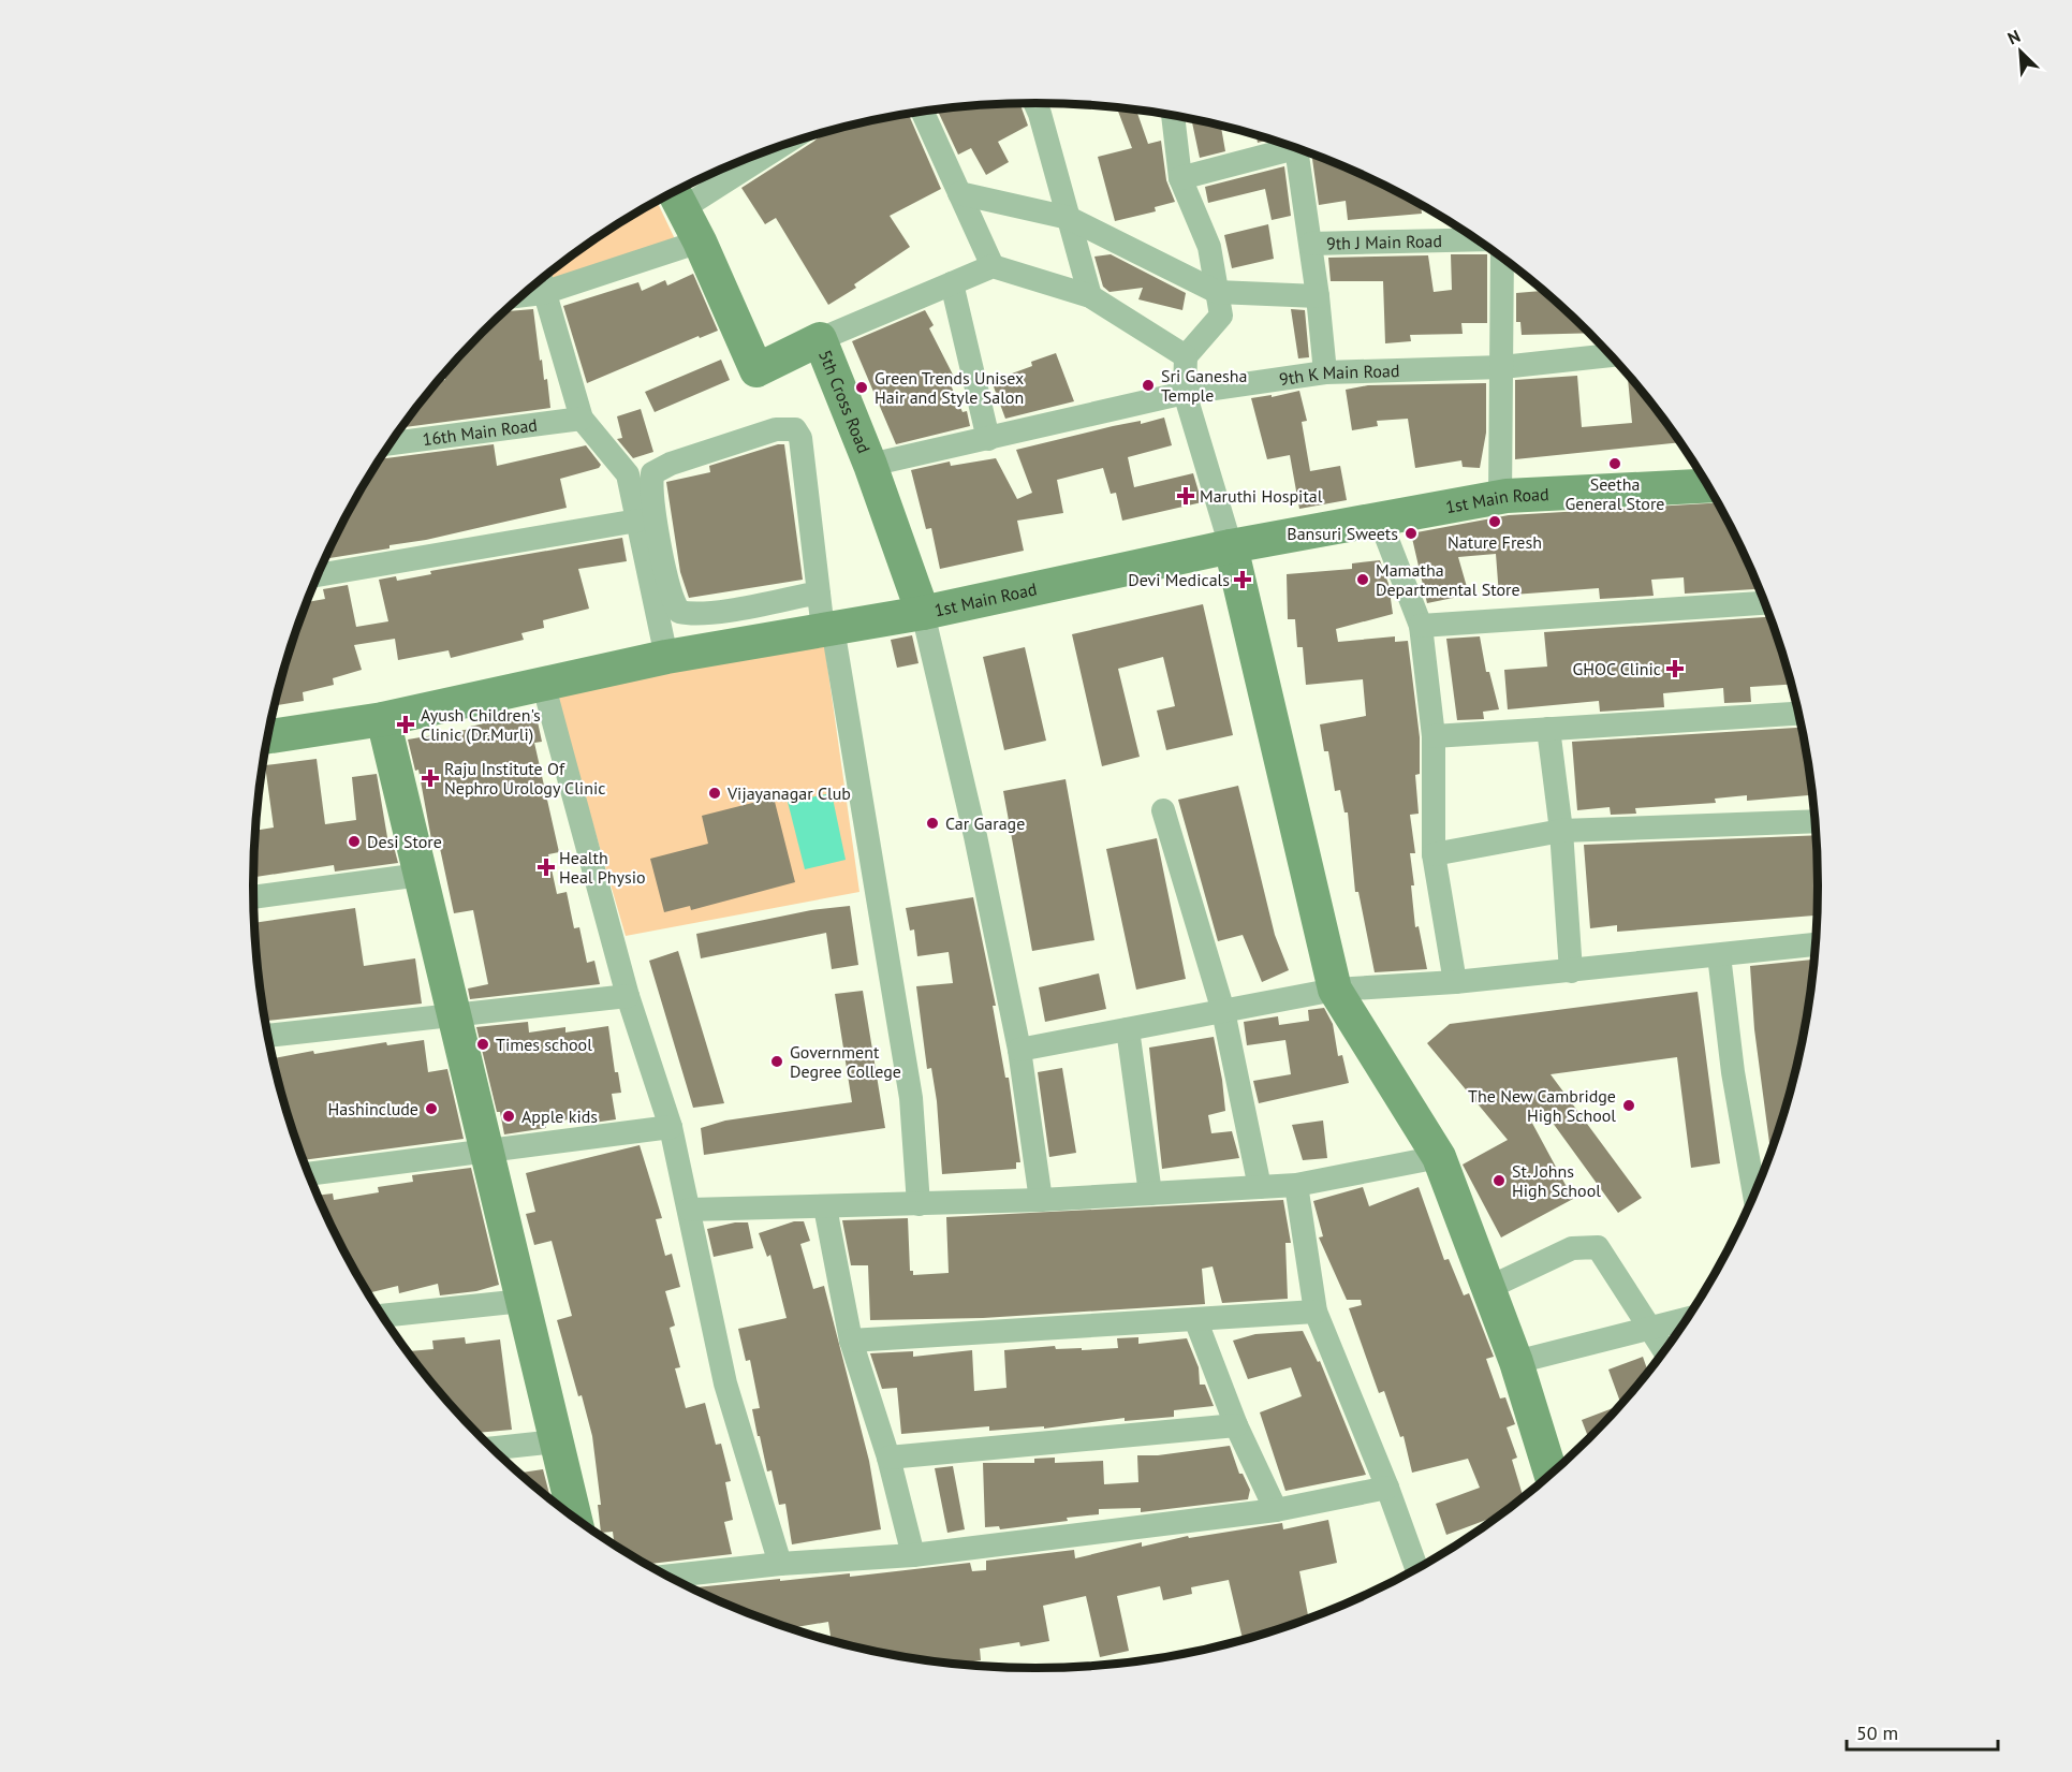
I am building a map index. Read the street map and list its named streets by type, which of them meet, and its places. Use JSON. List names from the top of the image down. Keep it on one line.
{"streets":{"street":["9th J Main Road","9th K Main Road","5th Cross Road","16th Main Road","1st Main Road"]},"crossings":[["9th K Main Road","5th Cross Road"],["5th Cross Road","1st Main Road"]],"places":{"other":["Sri Ganesha Temple","Green Trends Unisex Hair and Style Salon","Seetha General Store","Nature Fresh","Bansuri Sweets","Mamatha Departmental Store","Vijayanagar Club","Car Garage","Desi Store","Times school","Government Degree College","The New Cambridge High School","Hashinclude","Apple kids","St. Johns High School"],"health":["Maruthi Hospital","Devi Medicals","GHOC Clinic","Ayush Children's Clinic (Dr.Murli)","Raju Institute Of Nephro Urology Clinic","Health Heal Physio"]},"scale_bar":"50 m","north":"top left"}
